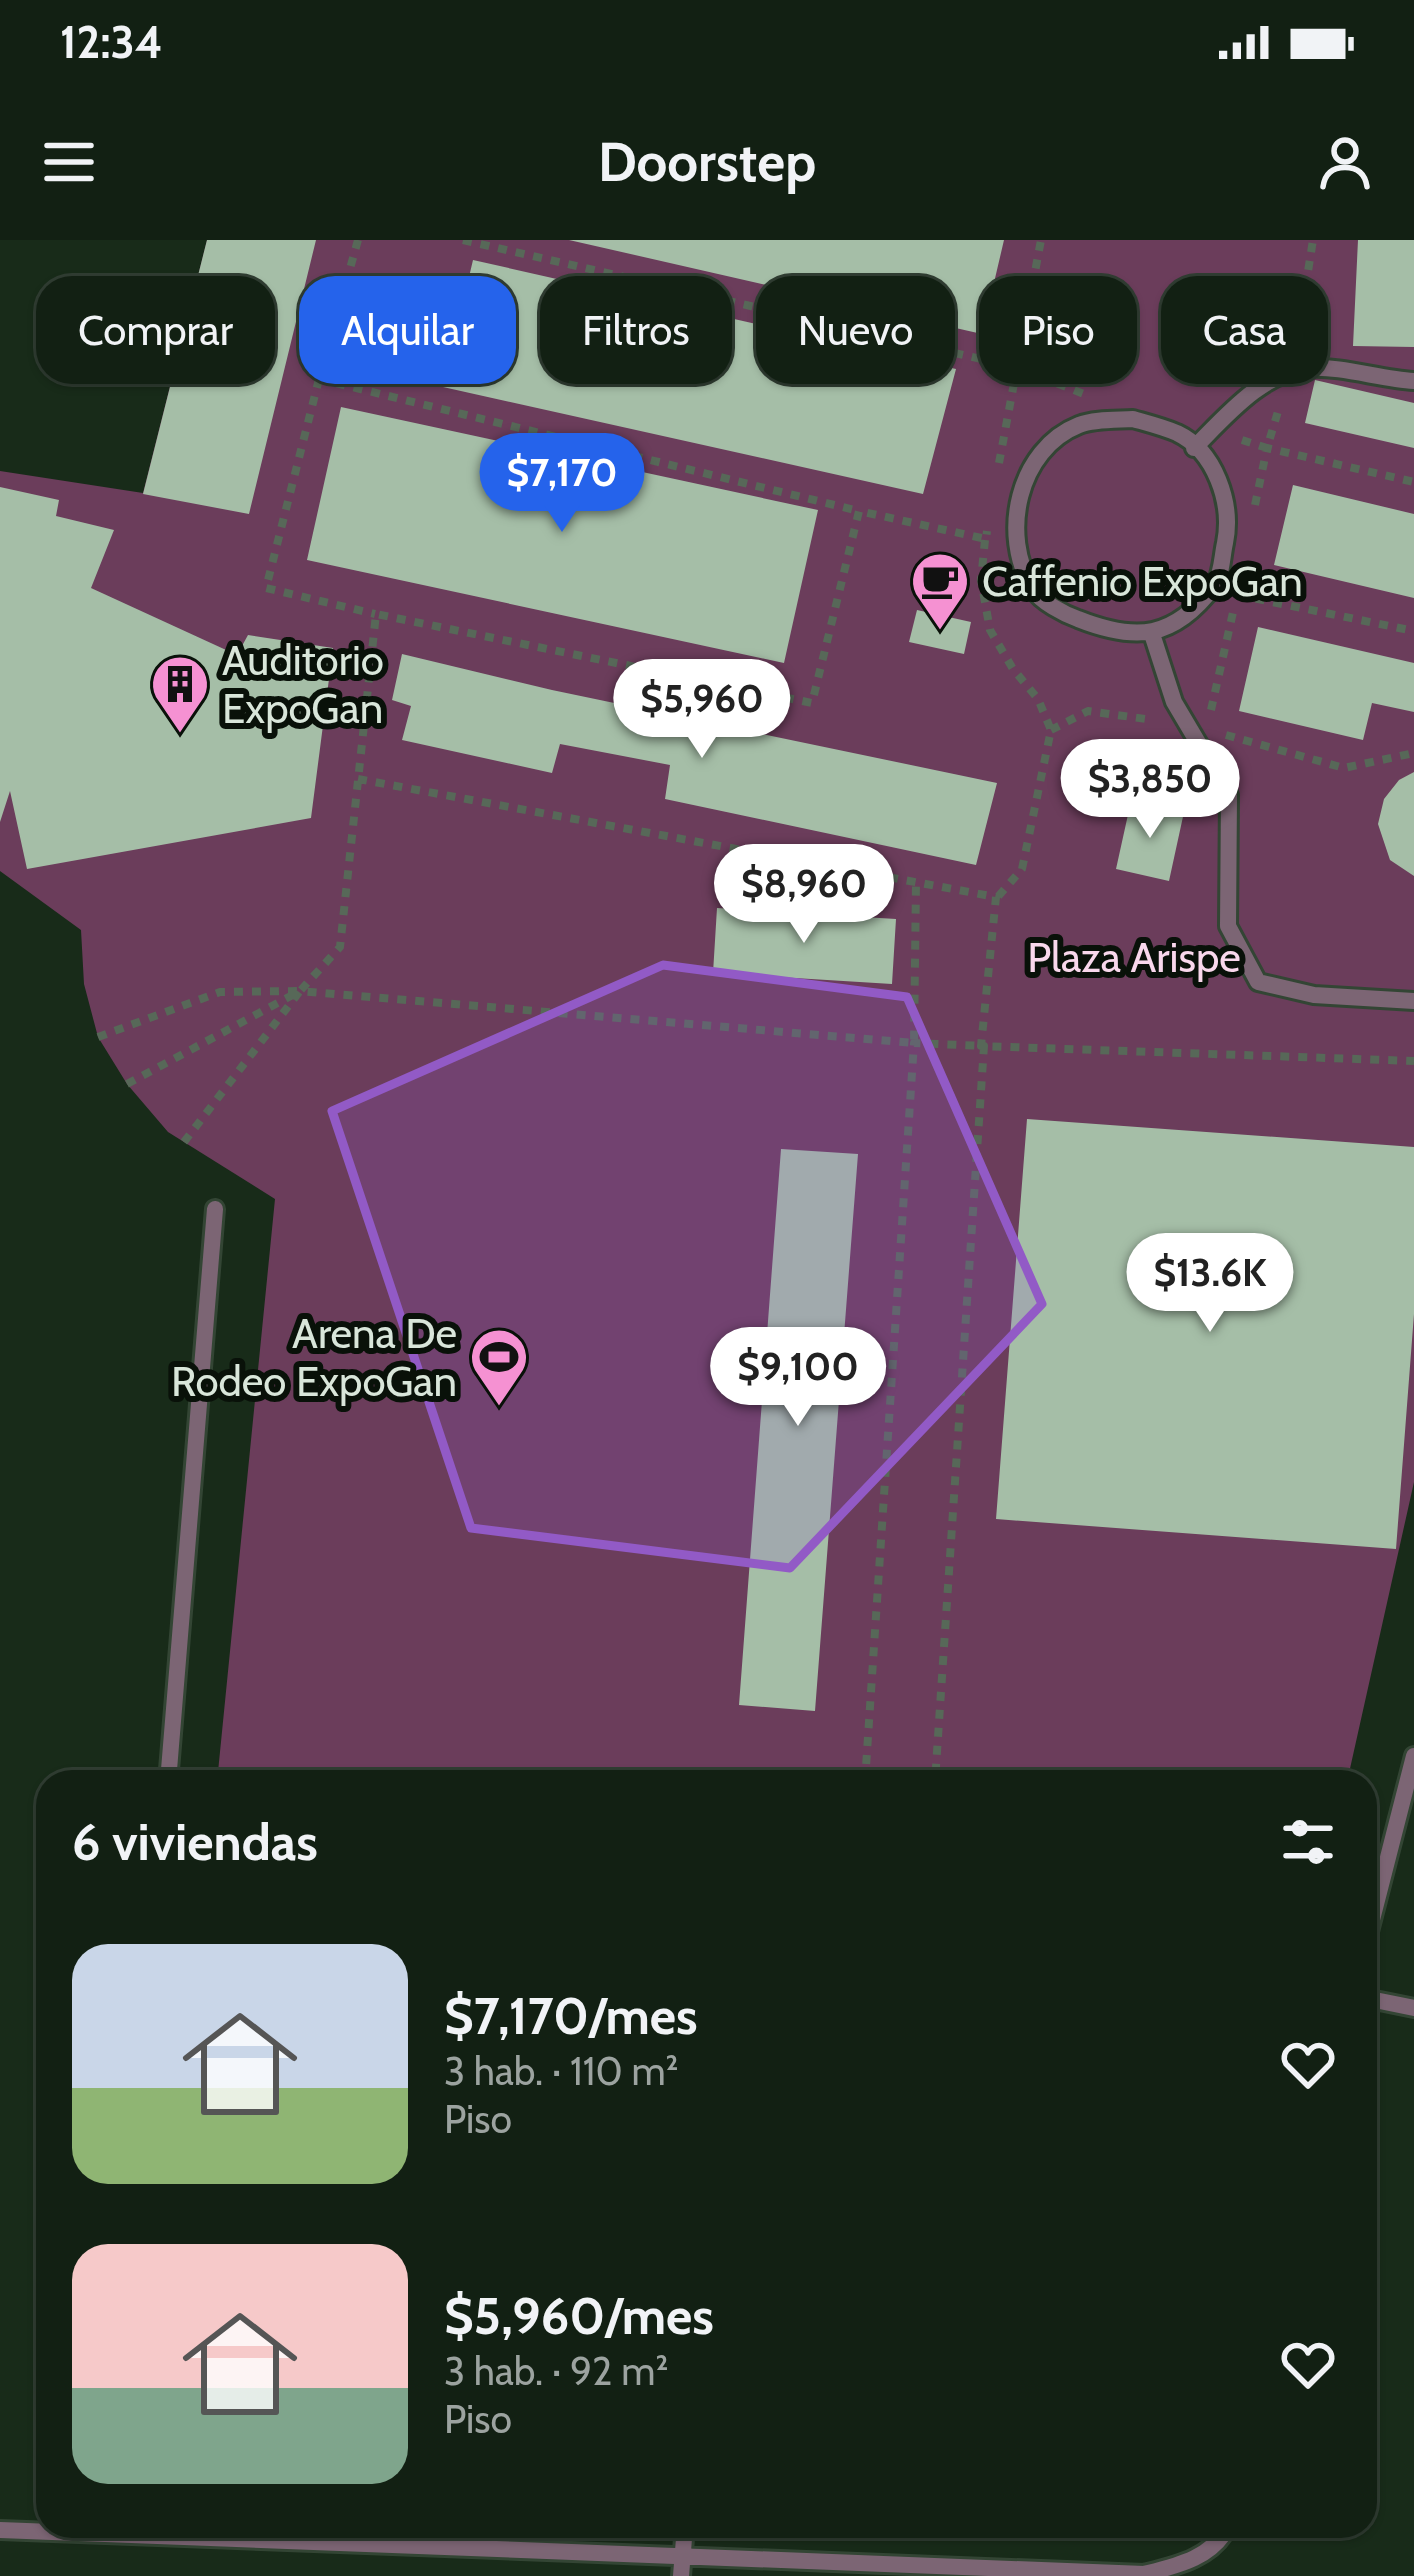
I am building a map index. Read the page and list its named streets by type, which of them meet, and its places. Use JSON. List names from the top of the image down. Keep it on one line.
{"parks":["Plaza Arispe"],"places":{"cafe":["Caffenio ExpoGan"],"building":["Auditorio ExpoGan"],"sports":["Arena De Rodeo ExpoGan"]},"page":{"status":"12:34","header":"Doorstep","chip":["Comprar","Alquilar","Filtros","Nuevo","Piso","Casa"],"price":["$7,170","$5,960","$3,850","$8,960","$13.6K","$9,100"],"heading":"6 viviendas","list":[{"name":"$7,170/mes","note":"3 hab. · 110 m² · Piso"},{"name":"$5,960/mes","note":"3 hab. · 92 m² · Piso"}]}}
